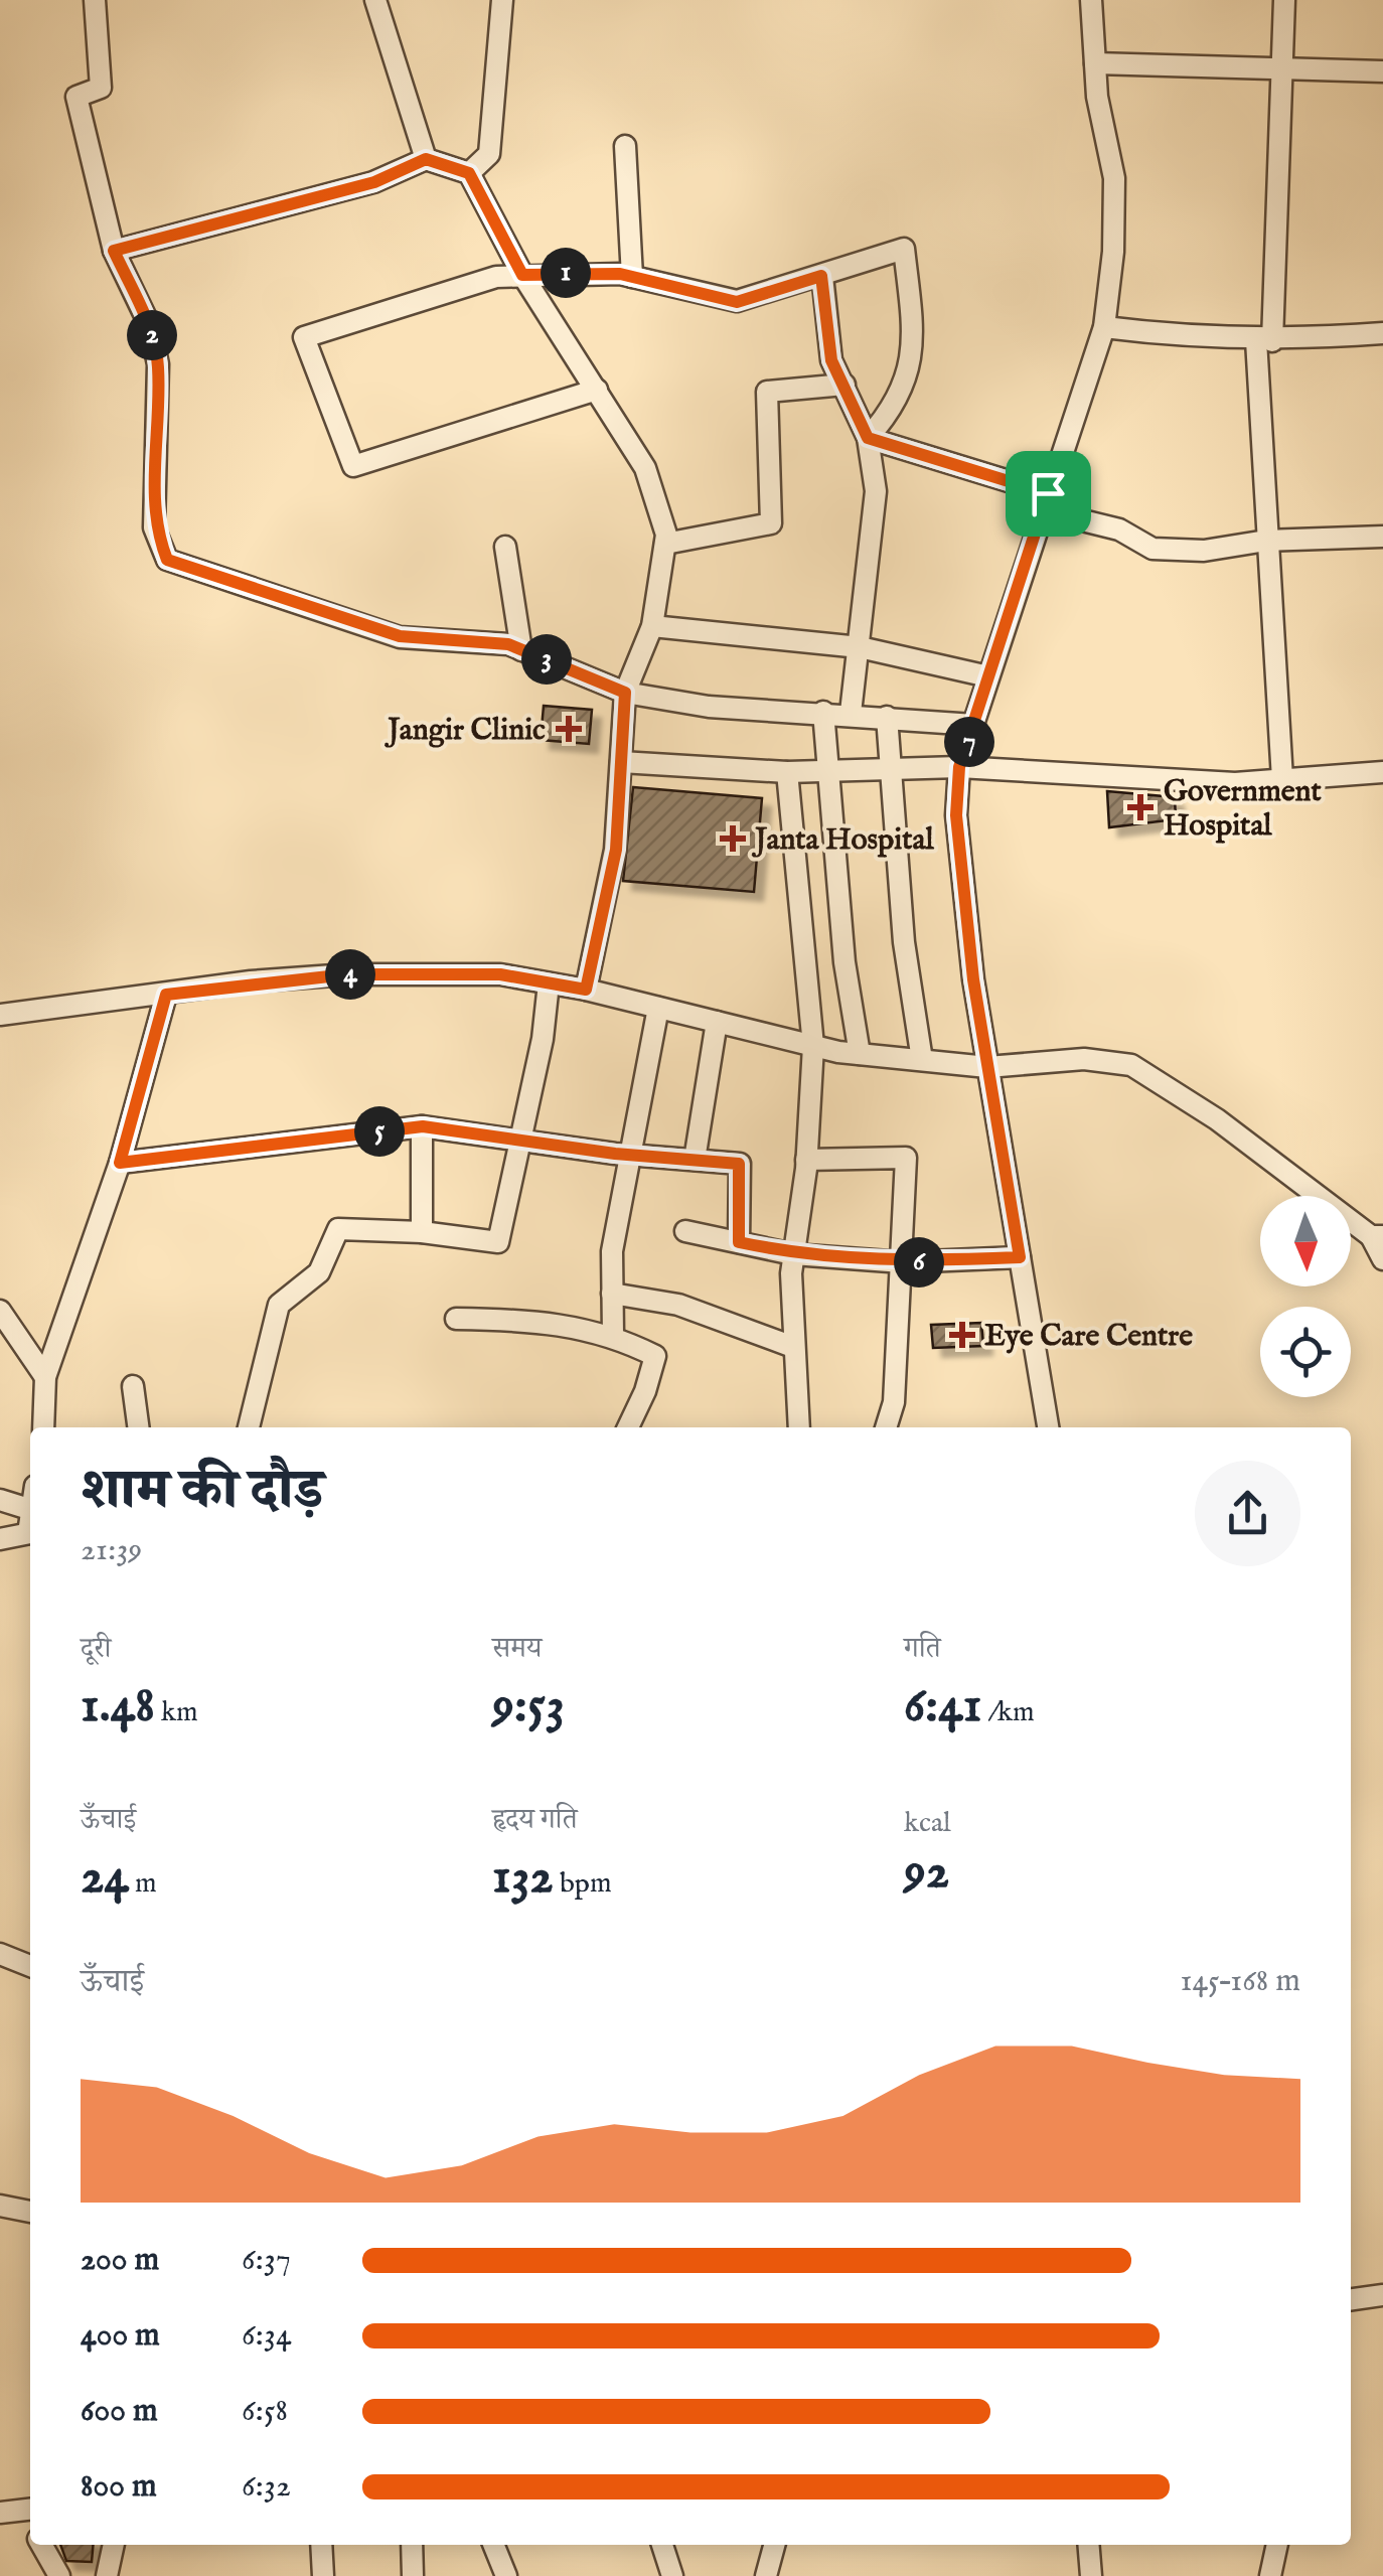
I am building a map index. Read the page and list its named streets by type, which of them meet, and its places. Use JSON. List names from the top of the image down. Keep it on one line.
{"places":{"health":["Jangir Clinic","Government Hospital","Janta Hospital","Eye Care Centre"]},"north":"bottom","page":{"pins":["1","2","3","7","4","5","6"],"heading":["शाम की दौड़","21:39"],"stats":[["दूरी","1.48 km"],["समय","9:53"],["गति","6:41 /km"],["ऊँचाई","24 m"],["हृदय गति","132 bpm"],["kcal","92"]],"chart":["ऊँचाई","145–168 m"],"list":[{"name":"200 m","note":"6:37"},{"name":"400 m","note":"6:34"},{"name":"600 m","note":"6:58"},{"name":"800 m","note":"6:32"}]}}
